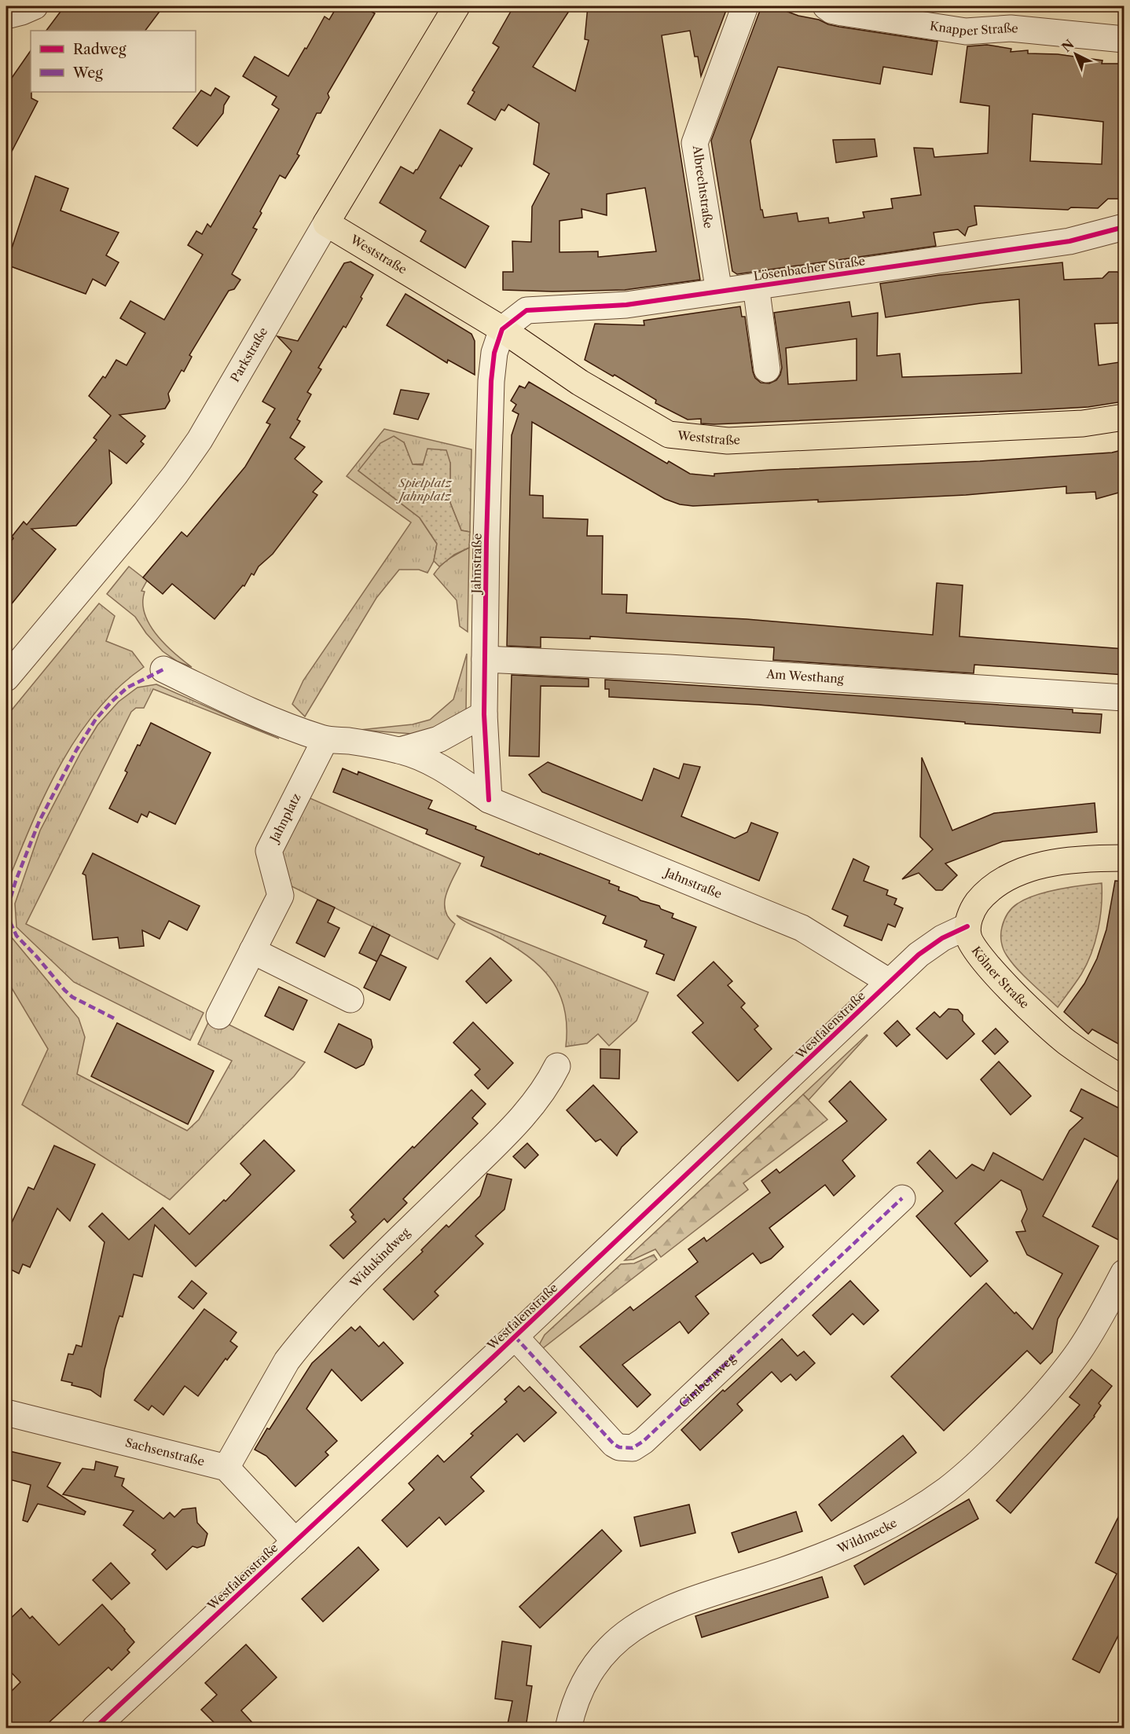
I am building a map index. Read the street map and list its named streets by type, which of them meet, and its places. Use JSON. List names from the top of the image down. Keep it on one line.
{"streets":{"main road":["Weststraße","Parkstraße","Kölner Straße"],"street":["Knapper Straße","Albrechtstraße","Lösenbacher Straße","Jahnstraße","Am Westhang","Jahnplatz","Westfalenstraße","Widukindweg","Cimbernweg","Sachsenstraße","Wildmecke"]},"crossings":[["Albrechtstraße","Lösenbacher Straße"],["Weststraße","Lösenbacher Straße"],["Weststraße","Parkstraße"],["Weststraße","Jahnstraße"],["Lösenbacher Straße","Jahnstraße"],["Jahnstraße","Am Westhang"],["Jahnstraße","Jahnplatz"],["Jahnstraße","Westfalenstraße"],["Kölner Straße","Westfalenstraße"],["Westfalenstraße","Cimbernweg"],["Widukindweg","Sachsenstraße"]],"parks":["Spielplatz Jahnplatz"],"legend":["Radweg","Weg"],"north":"top left"}
